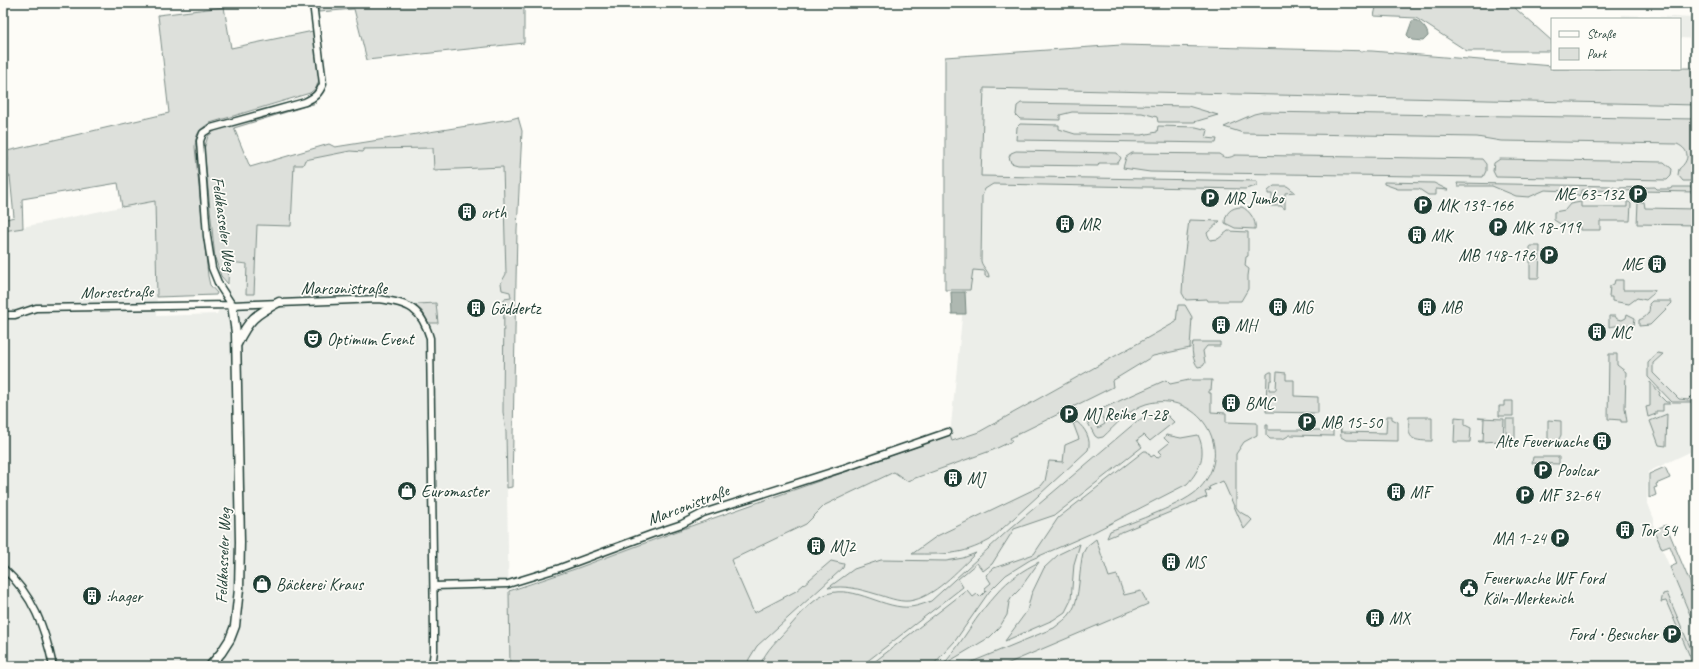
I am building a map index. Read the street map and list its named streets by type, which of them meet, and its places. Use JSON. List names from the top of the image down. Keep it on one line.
{"streets":{"street":["Feldkasseler Weg","Marconistraße","Morsestraße"]},"crossings":[["Feldkasseler Weg","Marconistraße"],["Feldkasseler Weg","Morsestraße"],["Marconistraße","Morsestraße"]],"places":{"parking":["ME 63-132","MR Jumbo","MK 139-166","MK 18-119","MB 148-176","MJ Reihe 1-28","MB 15-50","Poolcar","MF 32-64","MA 1-24","Ford • Besucher"],"building":["orth","MR","MK","ME","MG","MB","Göddertz","MH","MC","BMC","Alte Feuerwache","MJ","MF","Tor 54","MJ2","MS",":hager","MX"],"theatre":["Optimum Event"],"shop":["Euromaster","Bäckerei Kraus"],"public building":["Feuerwache WF Ford Köln-Merkenich"]},"legend":["Straße","Park"]}
